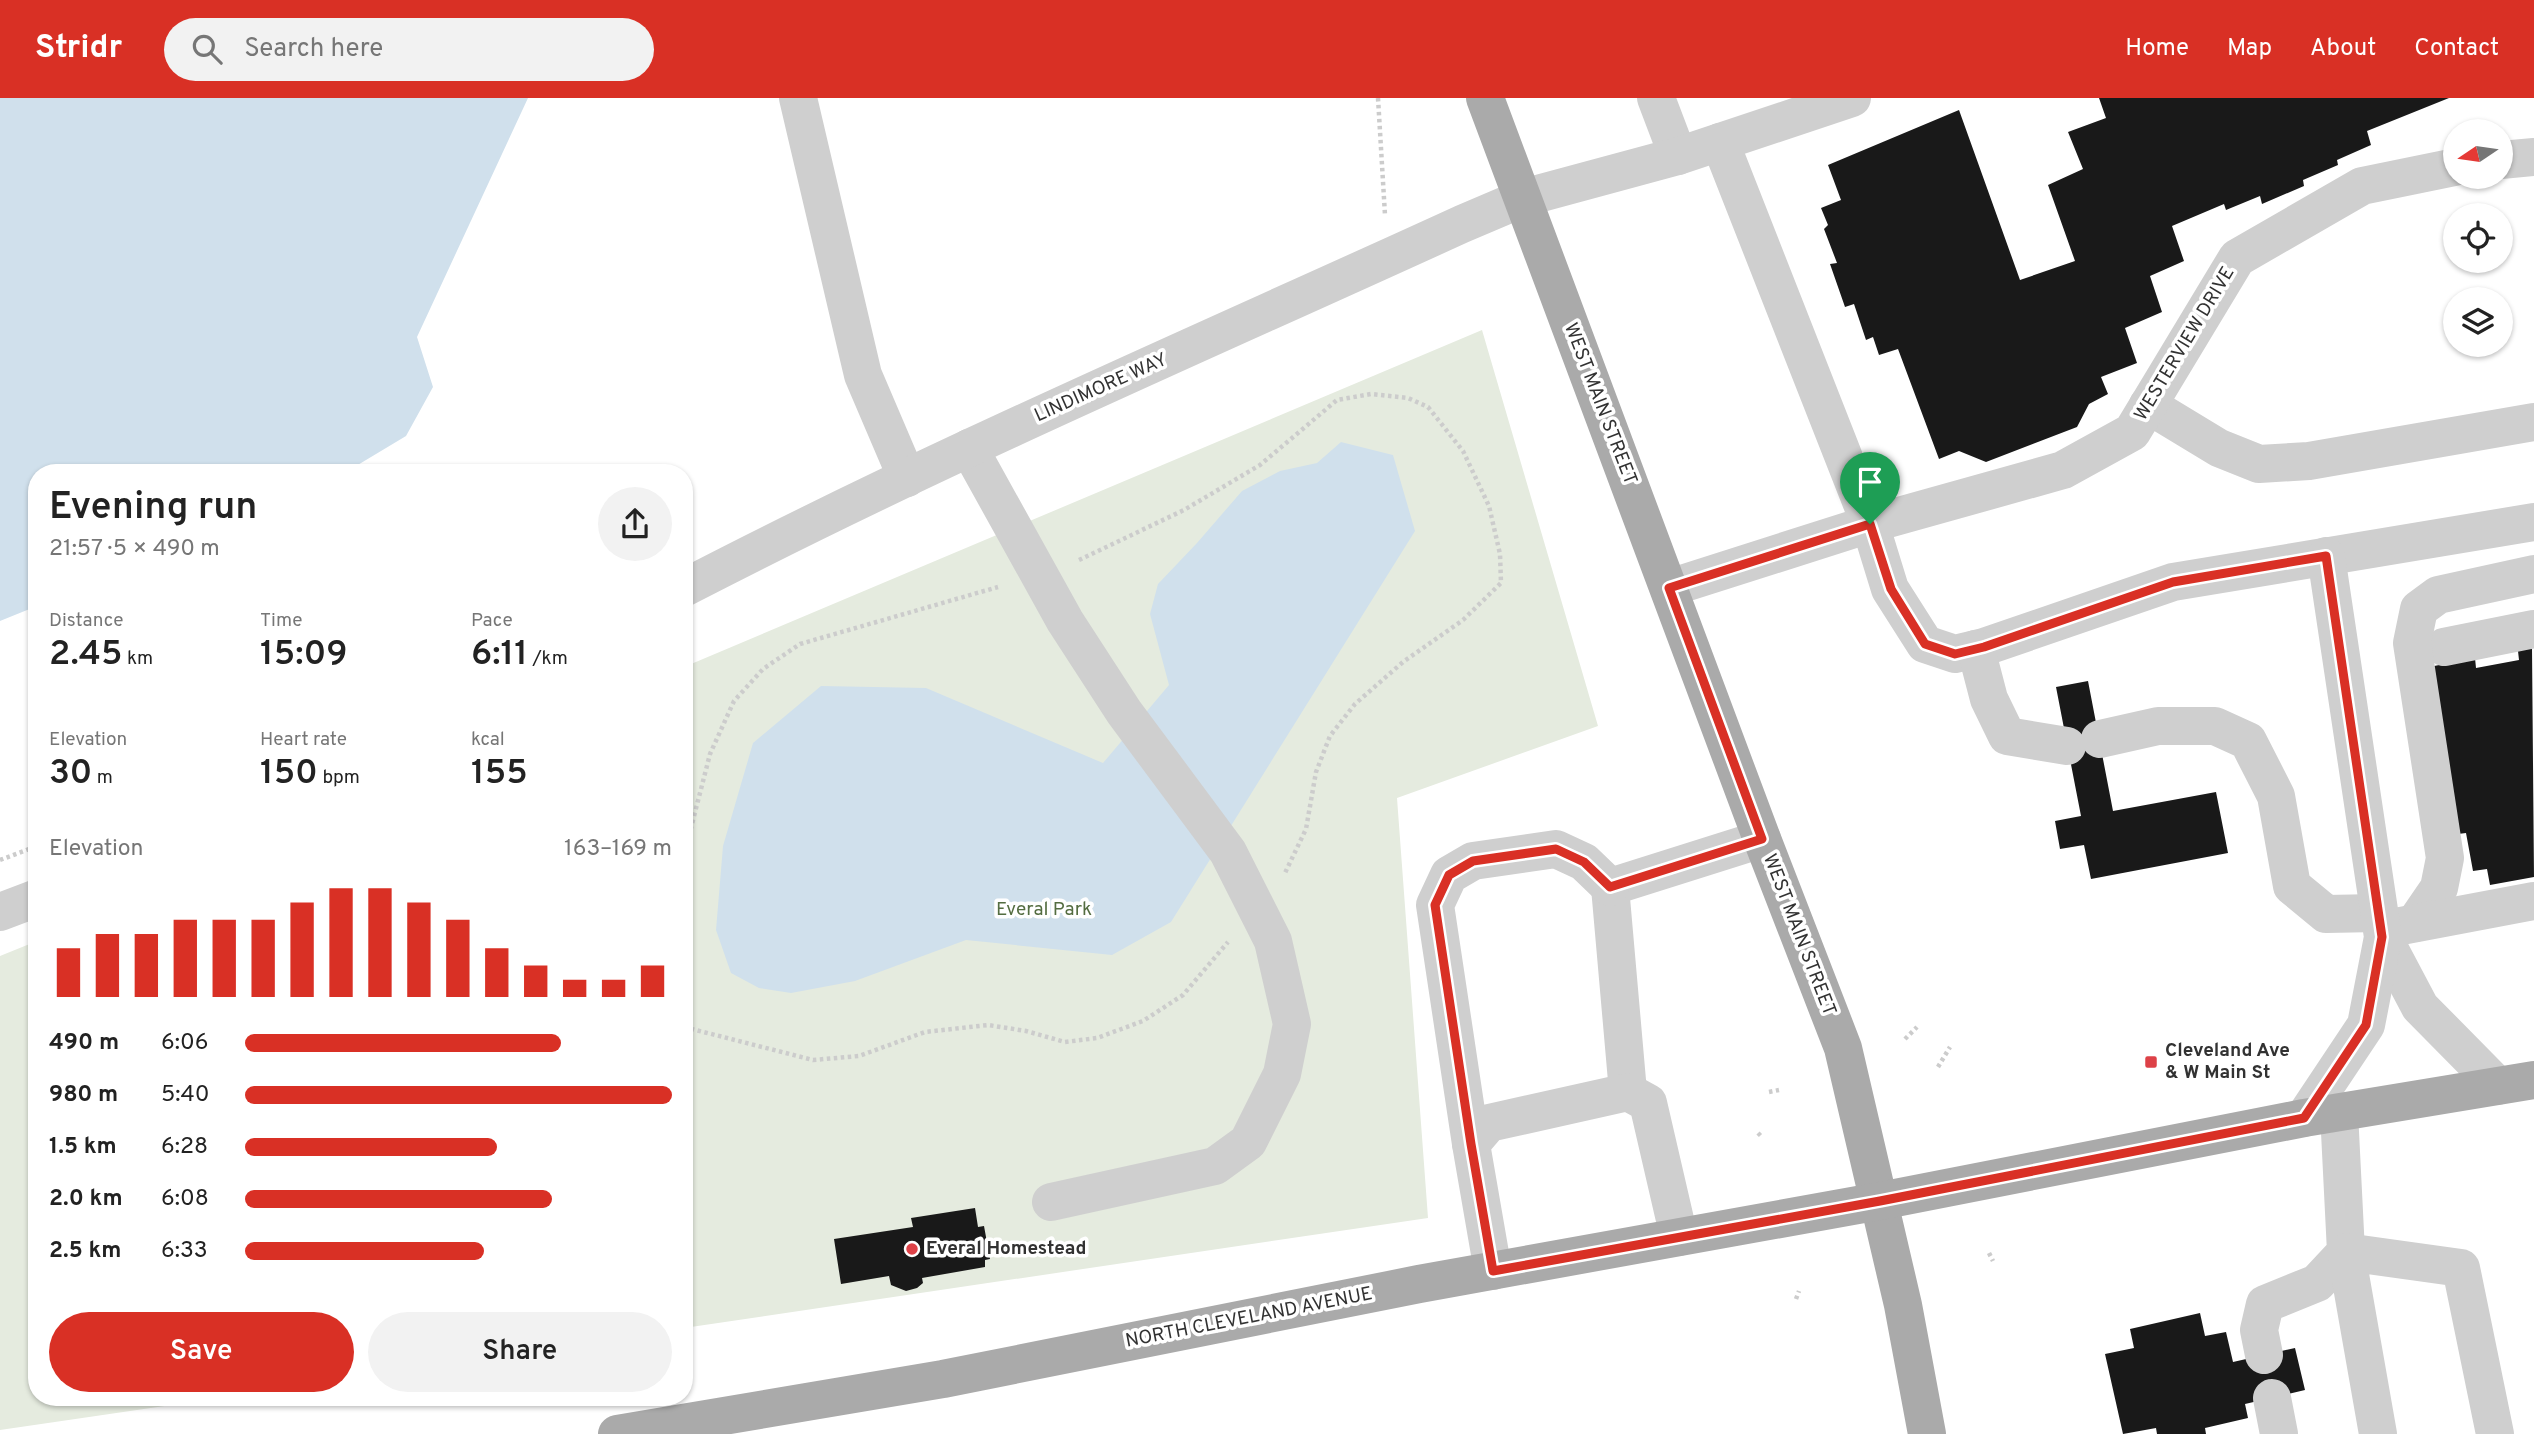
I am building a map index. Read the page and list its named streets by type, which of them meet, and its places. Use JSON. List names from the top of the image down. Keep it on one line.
{"streets":{"main road":["WEST MAIN STREET","NORTH CLEVELAND AVENUE"],"street":["WESTERVIEW DRIVE","LINDIMORE WAY"]},"crossings":[["WESTERVIEW DRIVE","WEST MAIN STREET"],["LINDIMORE WAY","WEST MAIN STREET"],["WEST MAIN STREET","NORTH CLEVELAND AVENUE"]],"parks":["Everal Park"],"places":{"transit":["Cleveland Ave & W Main St"],"other":["Everal Homestead"]},"north":"left","page":{"header":"Stridr","search":"Search here","nav":["Home","Map","About","Contact"],"heading":["Evening run","21:57 · 5 × 490 m"],"stats":[["Distance","2.45 km"],["Time","15:09"],["Pace","6:11 /km"],["Elevation","30 m"],["Heart rate","150 bpm"],["kcal","155"]],"chart":["Elevation","163–169 m"],"list":[{"name":"490 m","note":"6:06"},{"name":"980 m","note":"5:40"},{"name":"1.5 km","note":"6:28"},{"name":"2.0 km","note":"6:08"},{"name":"2.5 km","note":"6:33"}],"buttons":["Save","Share"]}}
